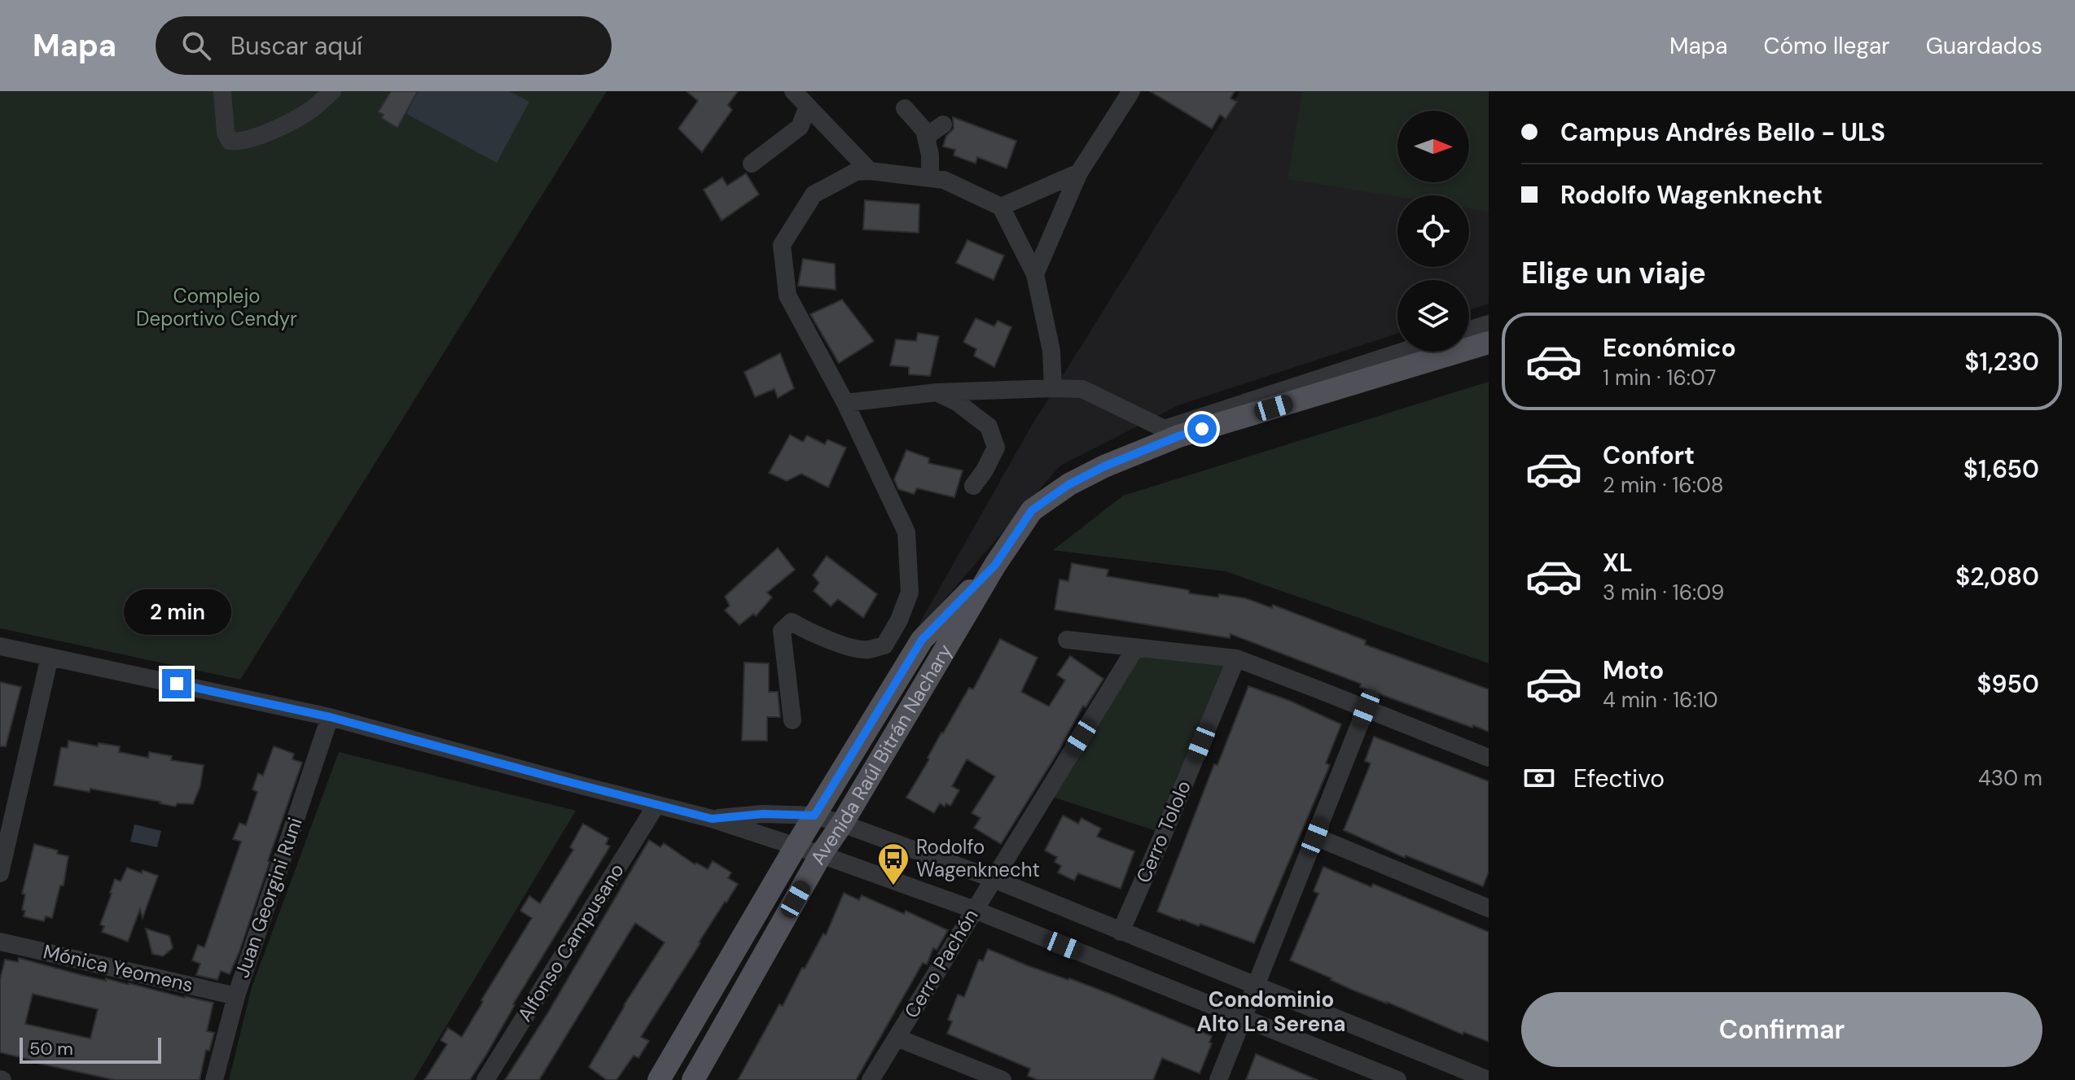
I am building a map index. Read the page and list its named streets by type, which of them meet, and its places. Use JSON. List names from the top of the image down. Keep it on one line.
{"streets":{"main road":["Avenida Raúl Bitrán Nachary"],"street":["Cerro Tololo","Juan Georgini Runi","Alfonso Campusano","Cerro Pachón","Mónica Yeomens"]},"crossings":[["Juan Georgini Runi","Mónica Yeomens"]],"districts":["Condominio Alto La Serena"],"parks":["Complejo Deportivo Cendyr"],"places":{"bus stop":["Rodolfo Wagenknecht"]},"scale_bar":"50 m","north":"right","page":{"header":"Mapa","search":"Buscar aquí","nav":["Mapa","Cómo llegar","Guardados"],"banner":["Campus Andrés Bello - ULS","Rodolfo Wagenknecht"],"heading":"Elige un viaje","list":[{"name":"Económico","note":"1 min · 16:07","value":"$1,230"},{"name":"Confort","note":"2 min · 16:08","value":"$1,650"},{"name":"XL","note":"3 min · 16:09","value":"$2,080"},{"name":"Moto","note":"4 min · 16:10","value":"$950"}],"bubble":"2 min","pay":["Efectivo","430 m"],"buttons":"Confirmar","scale":"50 m"}}
